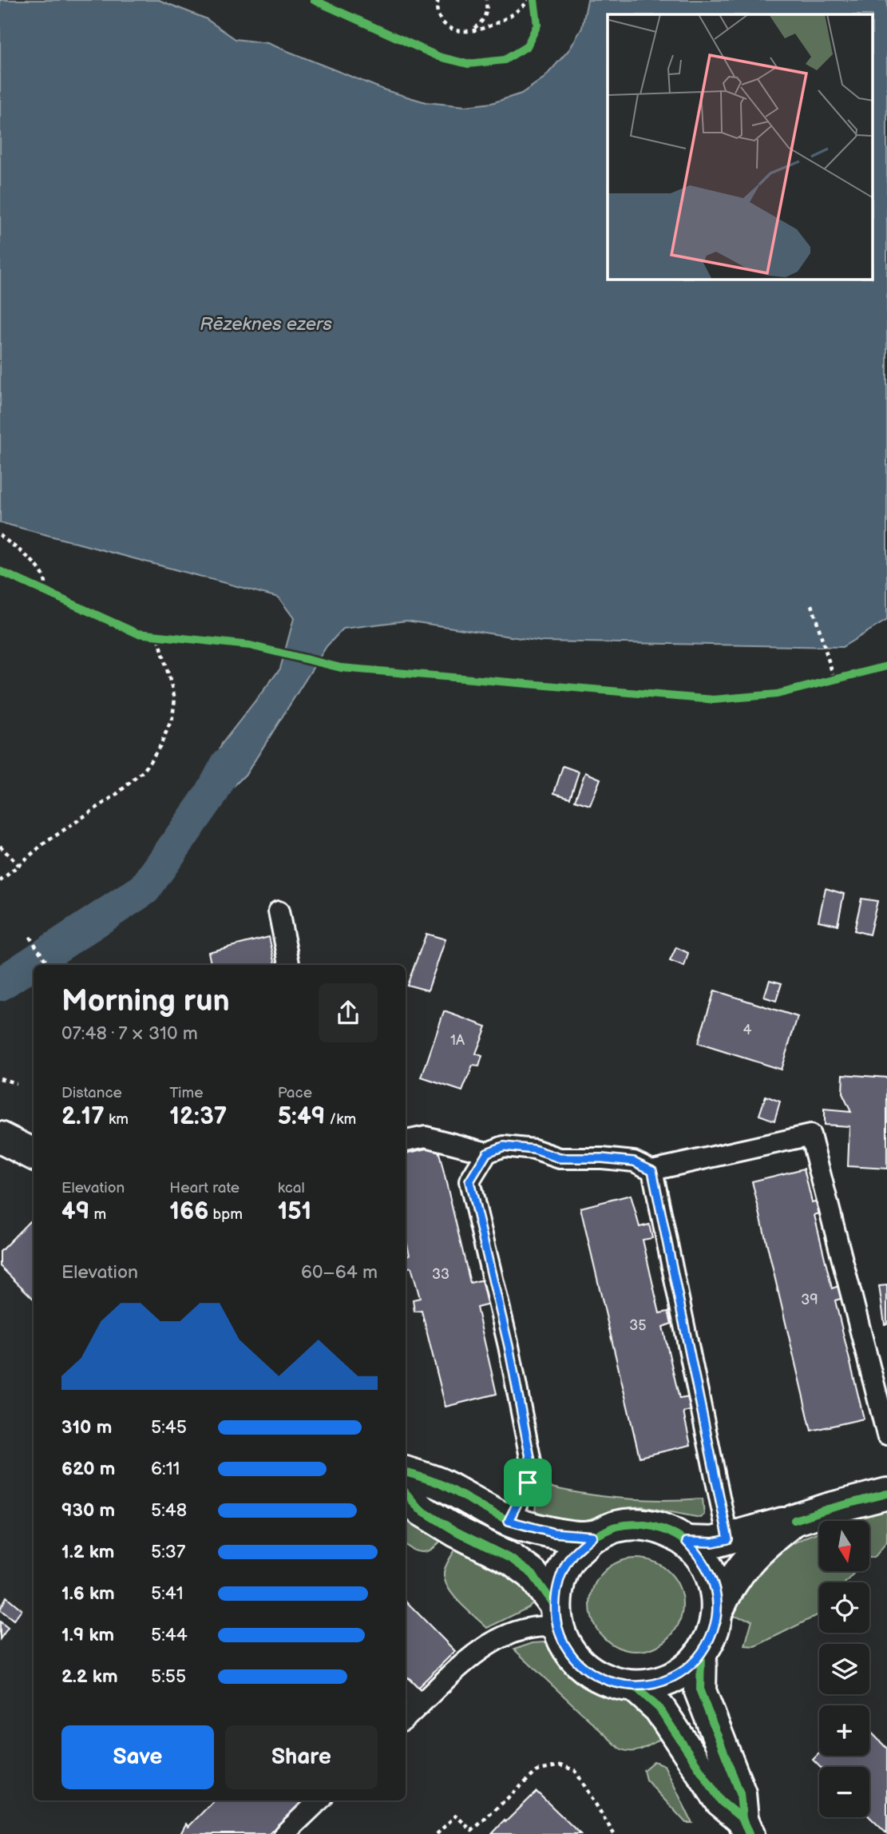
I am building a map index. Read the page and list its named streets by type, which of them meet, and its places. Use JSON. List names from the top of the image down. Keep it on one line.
{"water":["Rēzeknes ezers"],"house_numbers":["4","1A","33","39","35"],"north":"bottom","page":{"heading":["Morning run","07:48 · 7 × 310 m"],"stats":[["Distance","2.17 km"],["Time","12:37"],["Pace","5:49 /km"],["Elevation","49 m"],["Heart rate","166 bpm"],["kcal","151"]],"chart":["Elevation","60–64 m"],"list":[{"name":"310 m","note":"5:45"},{"name":"620 m","note":"6:11"},{"name":"930 m","note":"5:48"},{"name":"1.2 km","note":"5:37"},{"name":"1.6 km","note":"5:41"},{"name":"1.9 km","note":"5:44"},{"name":"2.2 km","note":"5:55"}],"map_buttons":["+","−"],"buttons":["Save","Share"]}}
